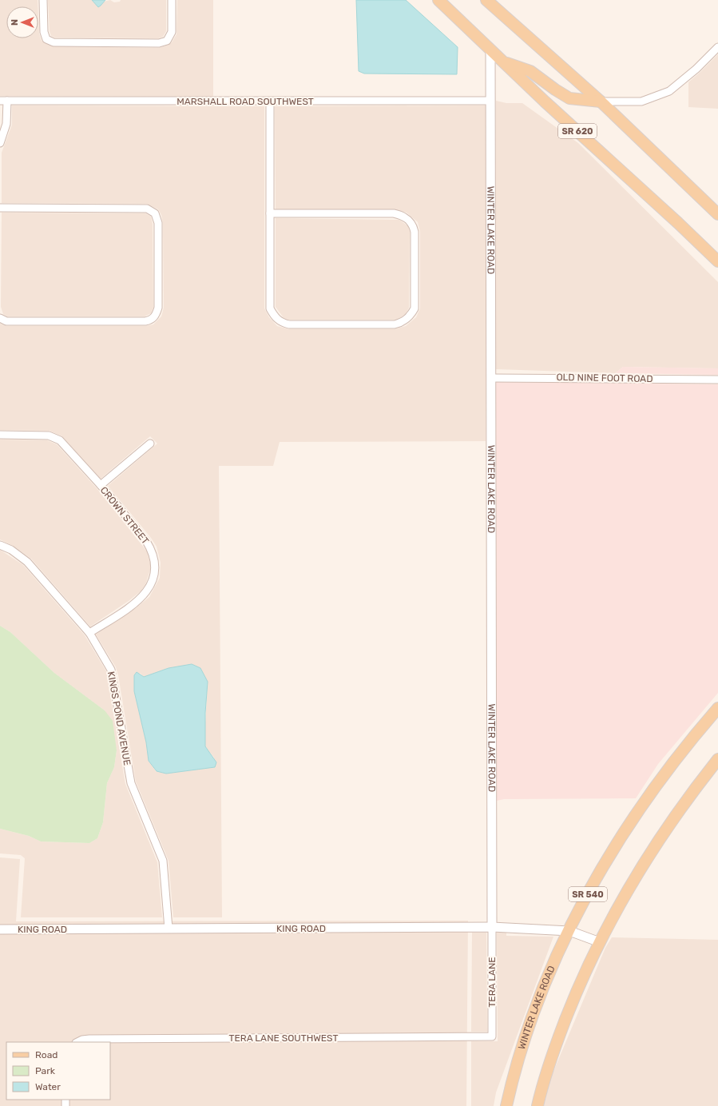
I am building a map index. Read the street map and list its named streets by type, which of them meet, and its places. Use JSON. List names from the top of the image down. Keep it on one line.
{"streets":{"main road":["SR 620","WINTER LAKE ROAD","SR 540"],"street":["MARSHALL ROAD SOUTHWEST","OLD NINE FOOT ROAD","CROWN STREET","KINGS POND AVENUE","KING ROAD","TERA LANE","TERA LANE SOUTHWEST"]},"crossings":[["MARSHALL ROAD SOUTHWEST","WINTER LAKE ROAD"],["SR 620","WINTER LAKE ROAD"],["WINTER LAKE ROAD","OLD NINE FOOT ROAD"],["WINTER LAKE ROAD","KING ROAD"],["WINTER LAKE ROAD","TERA LANE"],["CROWN STREET","KINGS POND AVENUE"],["KINGS POND AVENUE","KING ROAD"],["SR 540","KING ROAD"],["KING ROAD","TERA LANE"],["TERA LANE","TERA LANE SOUTHWEST"]],"legend":["Road","Park","Water"],"north":"left"}
